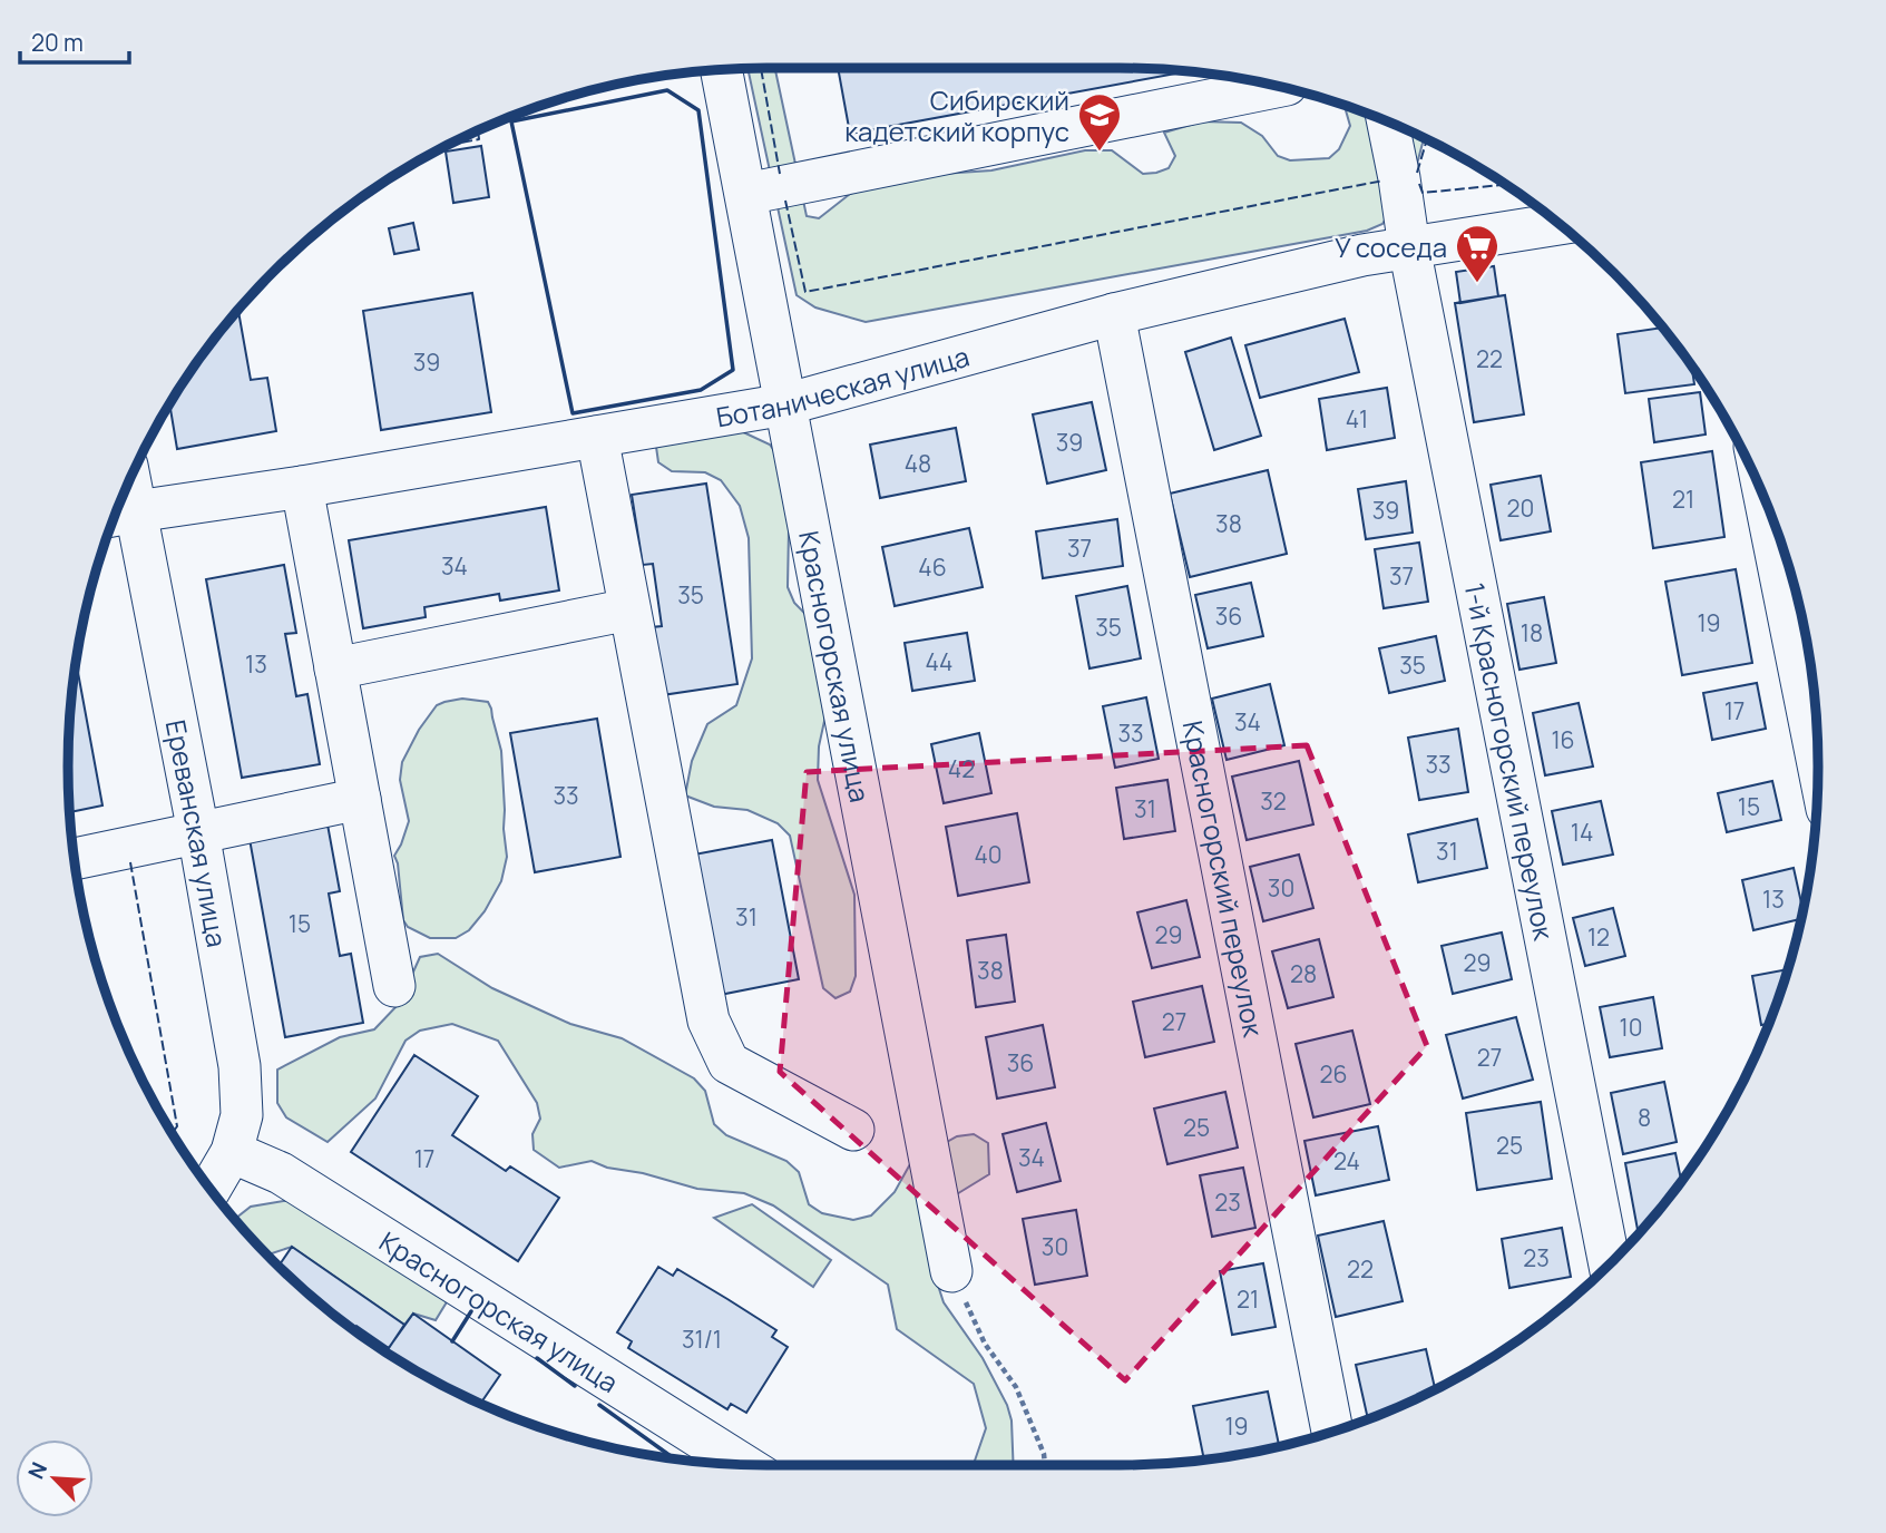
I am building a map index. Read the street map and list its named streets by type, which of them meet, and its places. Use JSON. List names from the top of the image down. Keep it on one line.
{"streets":{"street":["Ботаническая улица","Красногорская улица","1-й Красногорский переулок","Ереванская улица","Красногорский переулок"]},"crossings":[["Ботаническая улица","Красногорская улица"],["Ботаническая улица","1-й Красногорский переулок"],["Ботаническая улица","Ереванская улица"],["Ботаническая улица","Красногорский переулок"],["Красногорская улица","Ереванская улица"]],"places":{"school or university":["Сибирский кадетский корпус"],"supermarket":["У соседа"]},"house_numbers":["22","39","41","39","48","21","20","39","38","37","34","46","37","35","36","19","35","18","44","13","35","17","34","33","16","33","42","33","32","15","31","14","31","40","30","13","31","15","29","12","29","38","28","27","10","27","36","26","8","25","25","34","17","24","23","30","23","22","21","31/1","19"],"scale_bar":"20 m","north":"top left"}
